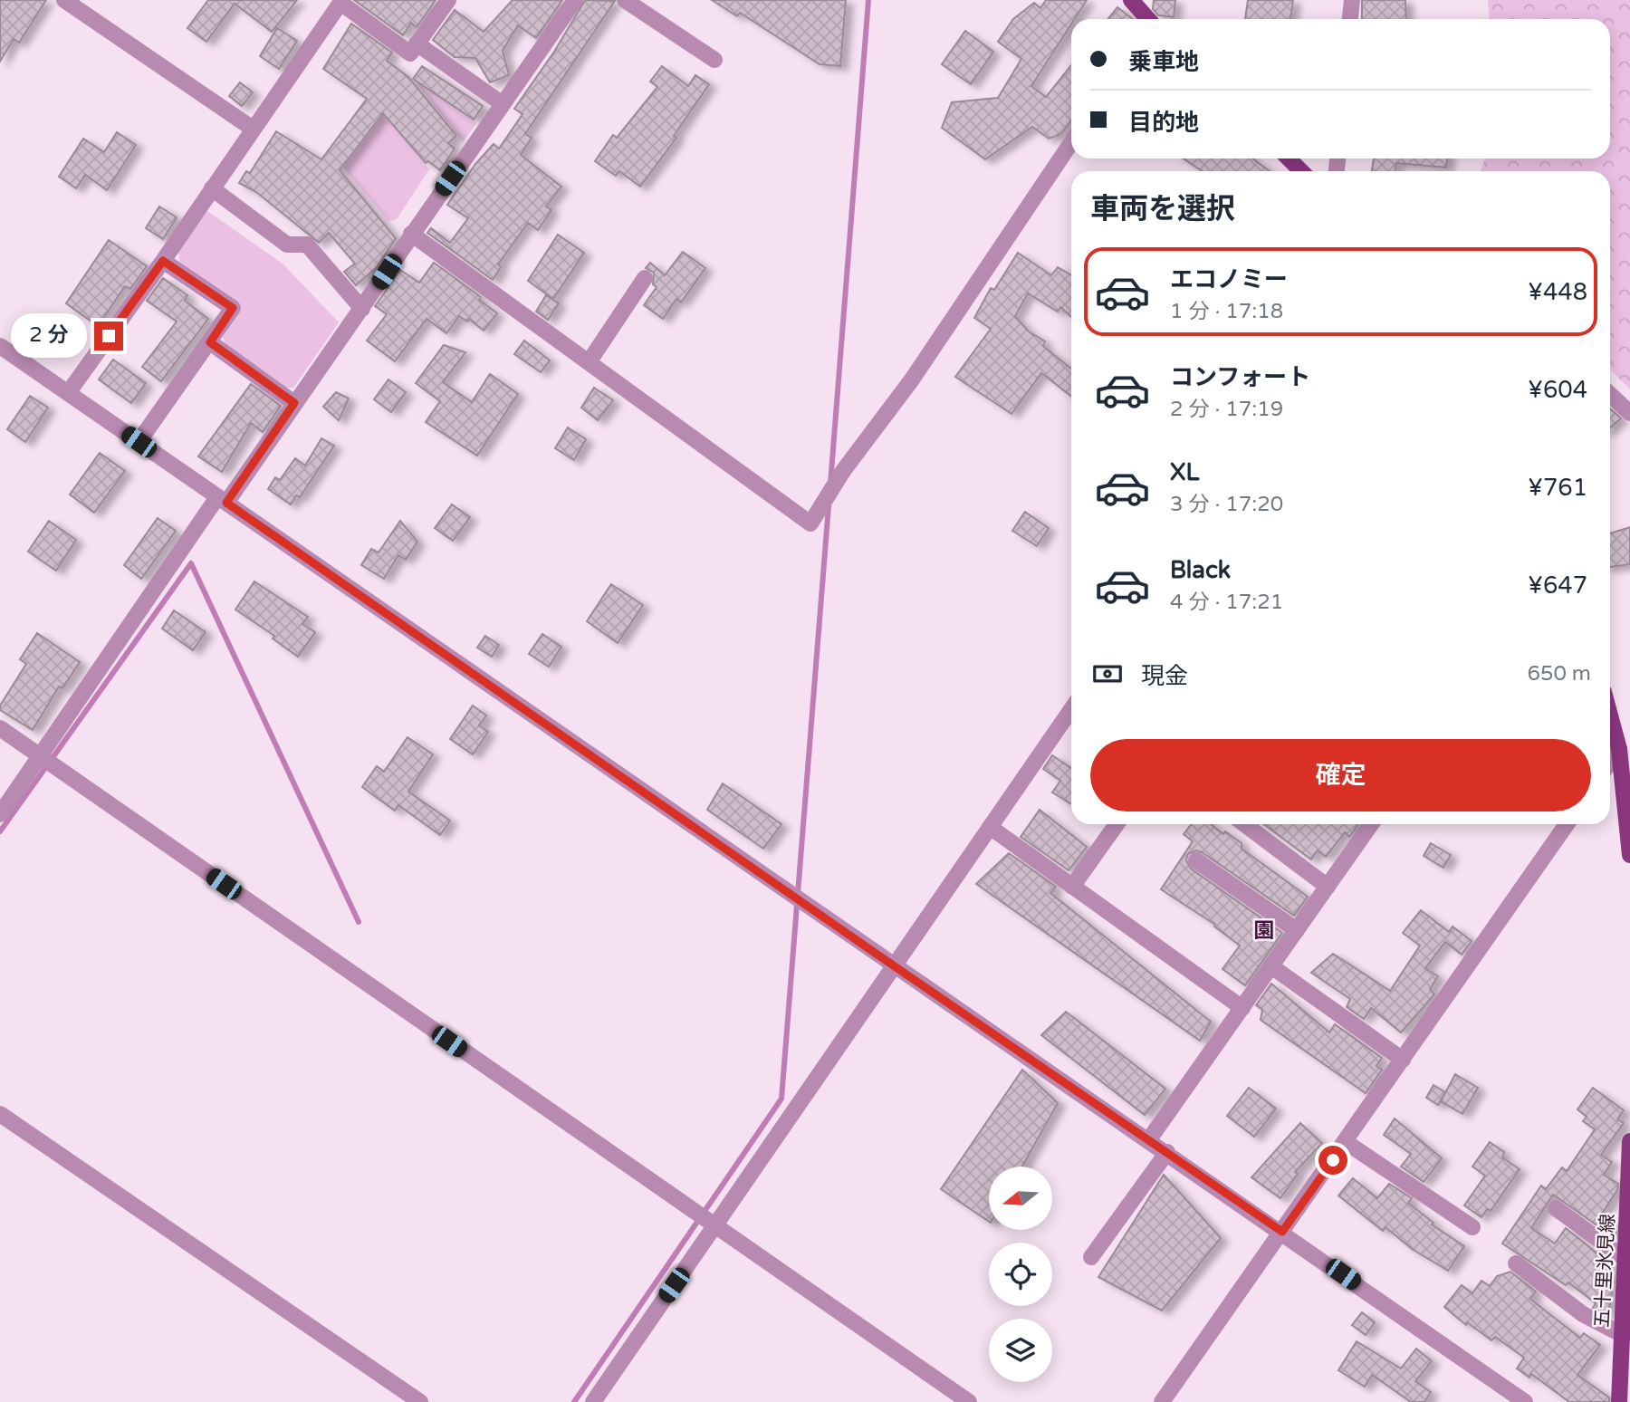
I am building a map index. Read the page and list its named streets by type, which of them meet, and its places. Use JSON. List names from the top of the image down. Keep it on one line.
{"streets":{"main road":["五十里氷見線"]},"districts":["園"],"north":"left","page":{"banner":["乗車地","目的地"],"heading":"車両を選択","list":[{"name":"エコノミー","note":"1 分 · 17:18","value":"¥448"},{"name":"コンフォート","note":"2 分 · 17:19","value":"¥604"},{"name":"XL","note":"3 分 · 17:20","value":"¥761"},{"name":"Black","note":"4 分 · 17:21","value":"¥647"}],"bubble":"2 分","pay":["現金","650 m"],"buttons":"確定"}}
